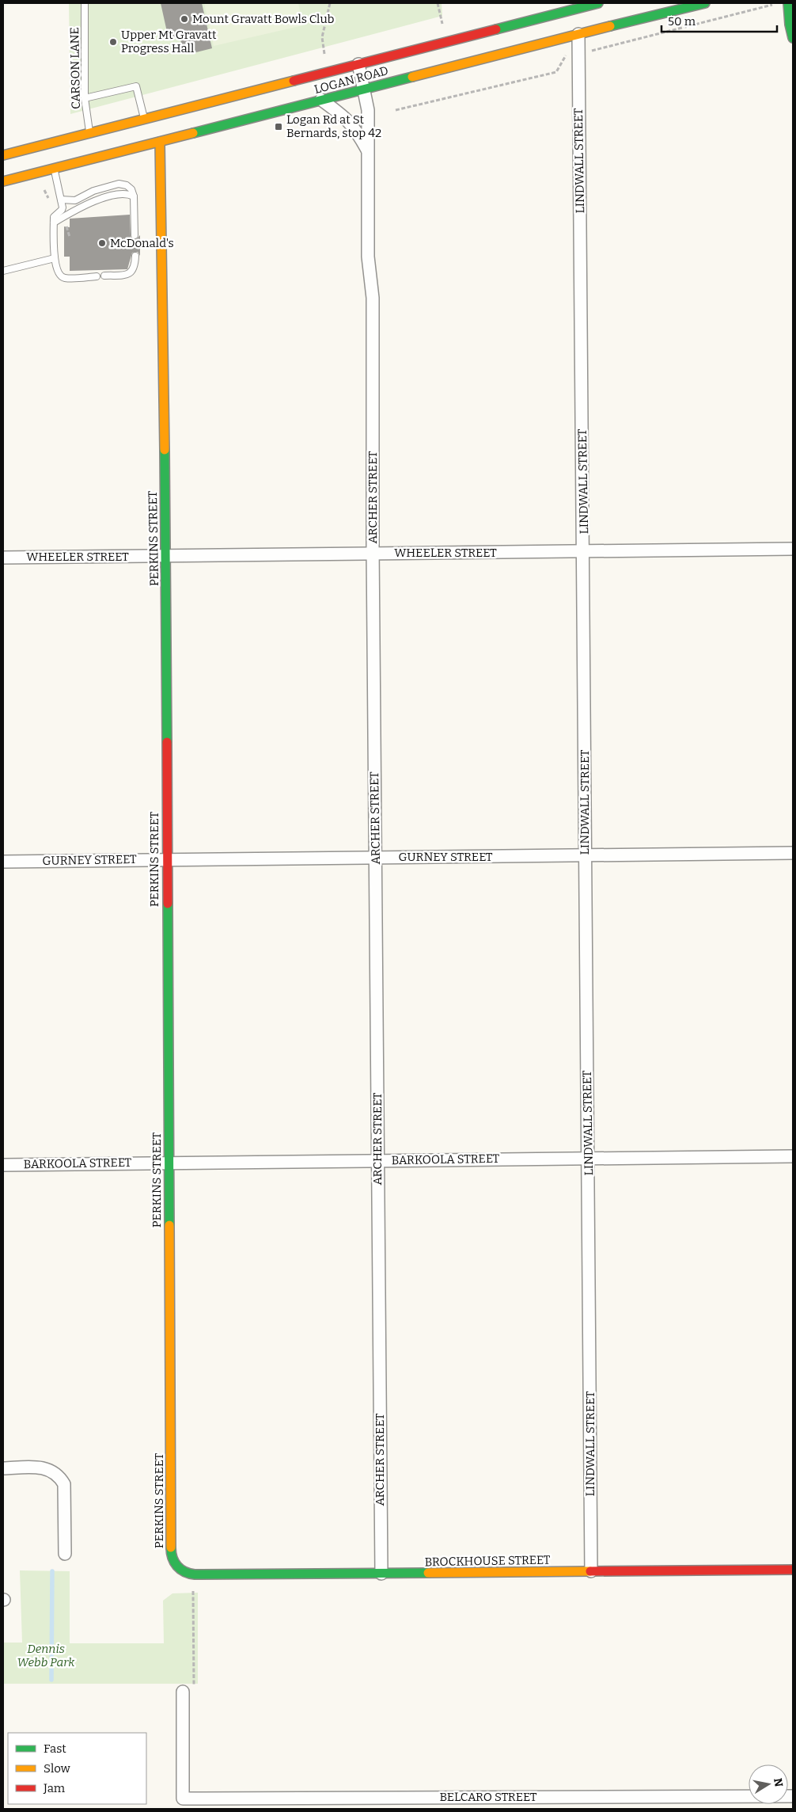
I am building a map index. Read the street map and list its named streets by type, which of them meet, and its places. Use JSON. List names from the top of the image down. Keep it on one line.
{"streets":{"street":["LOGAN ROAD","LINDWALL STREET","ARCHER STREET","PERKINS STREET","WHEELER STREET","GURNEY STREET","BARKOOLA STREET","BROCKHOUSE STREET","BELCARO STREET"],"lane":["CARSON LANE"]},"crossings":[["CARSON LANE","LOGAN ROAD"],["LOGAN ROAD","LINDWALL STREET"],["LOGAN ROAD","ARCHER STREET"],["LOGAN ROAD","PERKINS STREET"],["LINDWALL STREET","WHEELER STREET"],["LINDWALL STREET","GURNEY STREET"],["LINDWALL STREET","BARKOOLA STREET"],["LINDWALL STREET","BROCKHOUSE STREET"],["ARCHER STREET","WHEELER STREET"],["ARCHER STREET","GURNEY STREET"],["ARCHER STREET","BARKOOLA STREET"],["ARCHER STREET","BROCKHOUSE STREET"],["PERKINS STREET","WHEELER STREET"],["PERKINS STREET","GURNEY STREET"],["PERKINS STREET","BARKOOLA STREET"],["PERKINS STREET","BROCKHOUSE STREET"]],"parks":["Dennis Webb Park"],"places":{"other":["Mount Gravatt Bowls Club","Upper Mt Gravatt Progress Hall","McDonald's"],"transit":["Logan Rd at St Bernards, stop 42"]},"legend":["Fast","Slow","Jam"],"scale_bar":"50 m","north":"right"}
